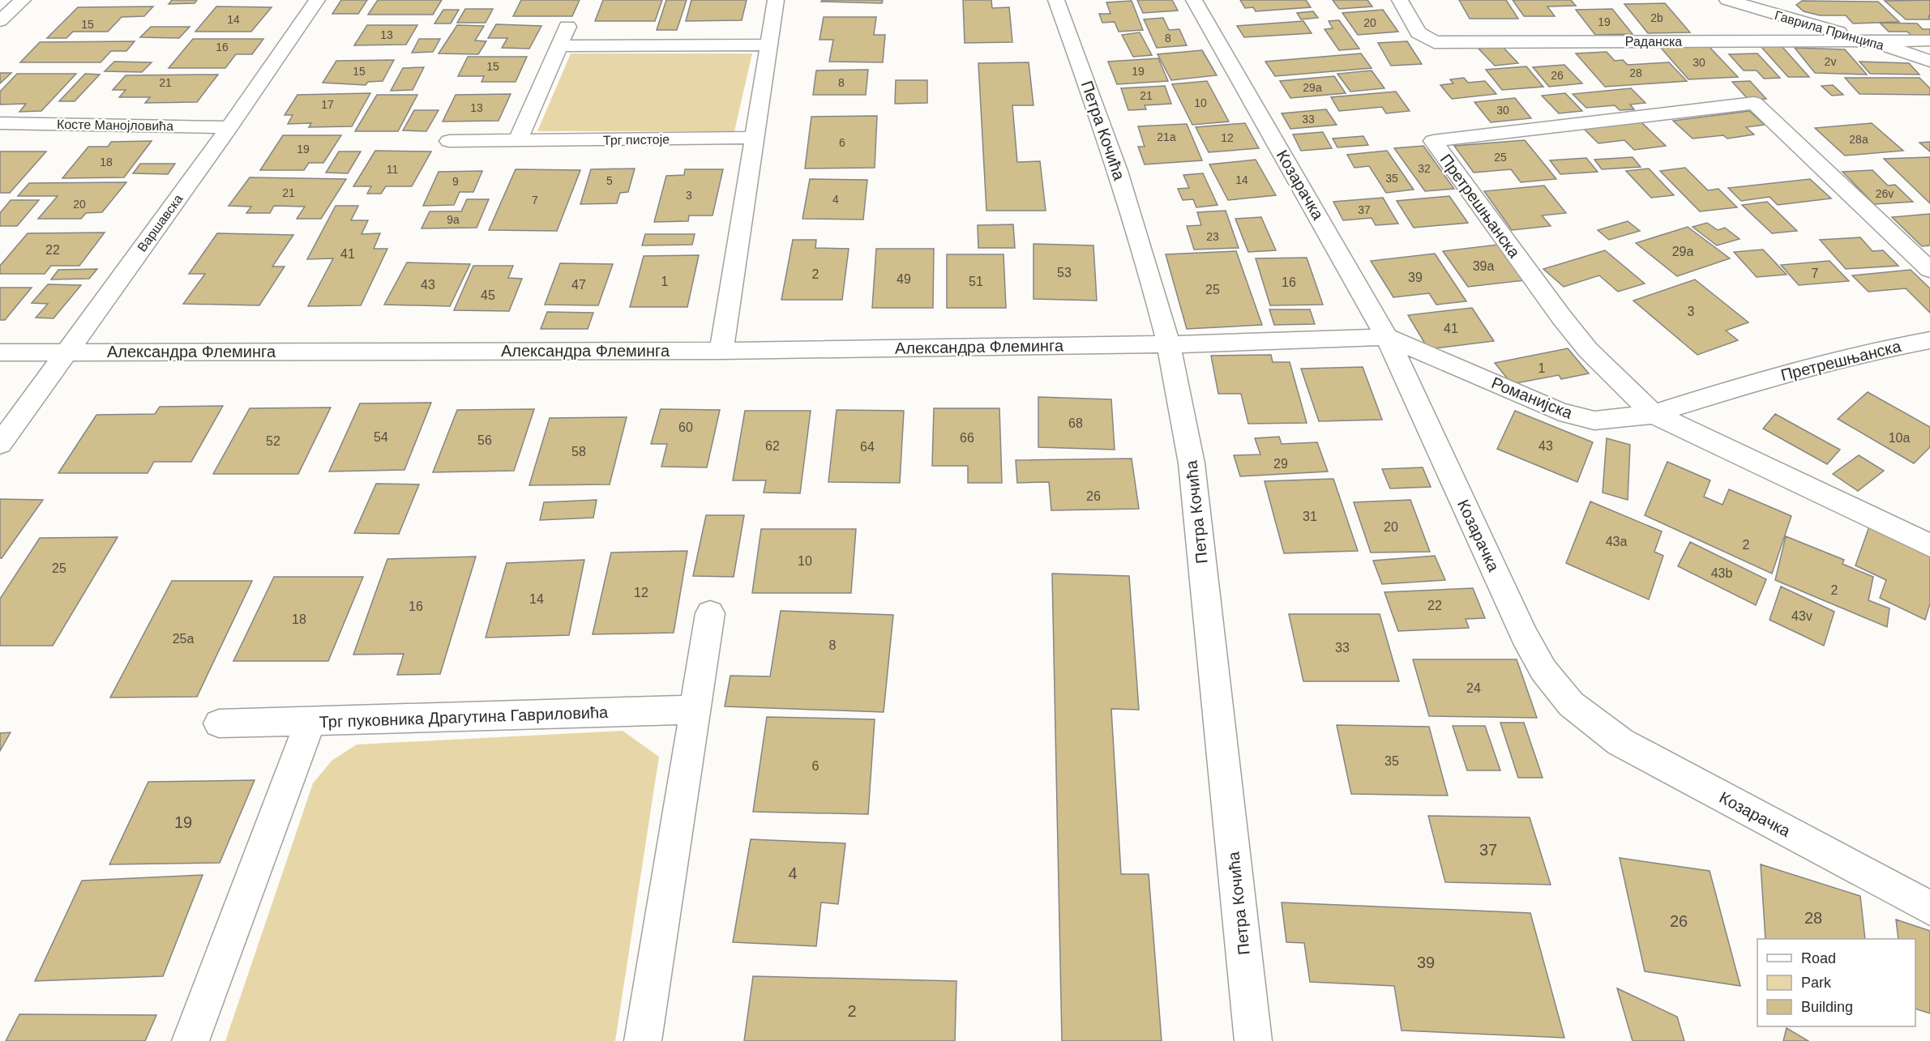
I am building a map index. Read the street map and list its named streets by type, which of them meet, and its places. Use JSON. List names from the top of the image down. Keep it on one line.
{"streets":{"street":["Гаврила Принципа","Раданска","Косте Манојловића","Петра Кочића","Трг пистоје","Козарачка","Претрешњанска","Варшавска","Александра Флеминга","Романијска","Трг пуковника Драгутина Гавриловића"]},"crossings":[["Гаврила Принципа","Раданска"],["Косте Манојловића","Варшавска"],["Петра Кочића","Александра Флеминга"],["Петра Кочића","Романијска"],["Козарачка","Романијска"],["Претрешњанска","Романијска"],["Варшавска","Александра Флеминга"],["Александра Флеминга","Романијска"]],"house_numbers":["2b","14","19","20","15","13","8","16","2v","30","15","15","19","28","26","21","8","29a","21","10","17","13","30","33","21a","12","28a","6","19","25","18","32","11","35","14","5","9","21","26v","3","4","7","20","37","9a","23","22","29a","41","39a","53","7","2","39","49","1","51","16","43","47","25","45","3","41","1","68","60","54","66","10a","56","52","62","43","64","58","29","26","31","20","43a","2","10","25","43b","2","12","14","22","16","43v","18","25a","8","33","24","35","6","19","37","4","28","26","39","2"],"legend":["Road","Park","Building"]}
